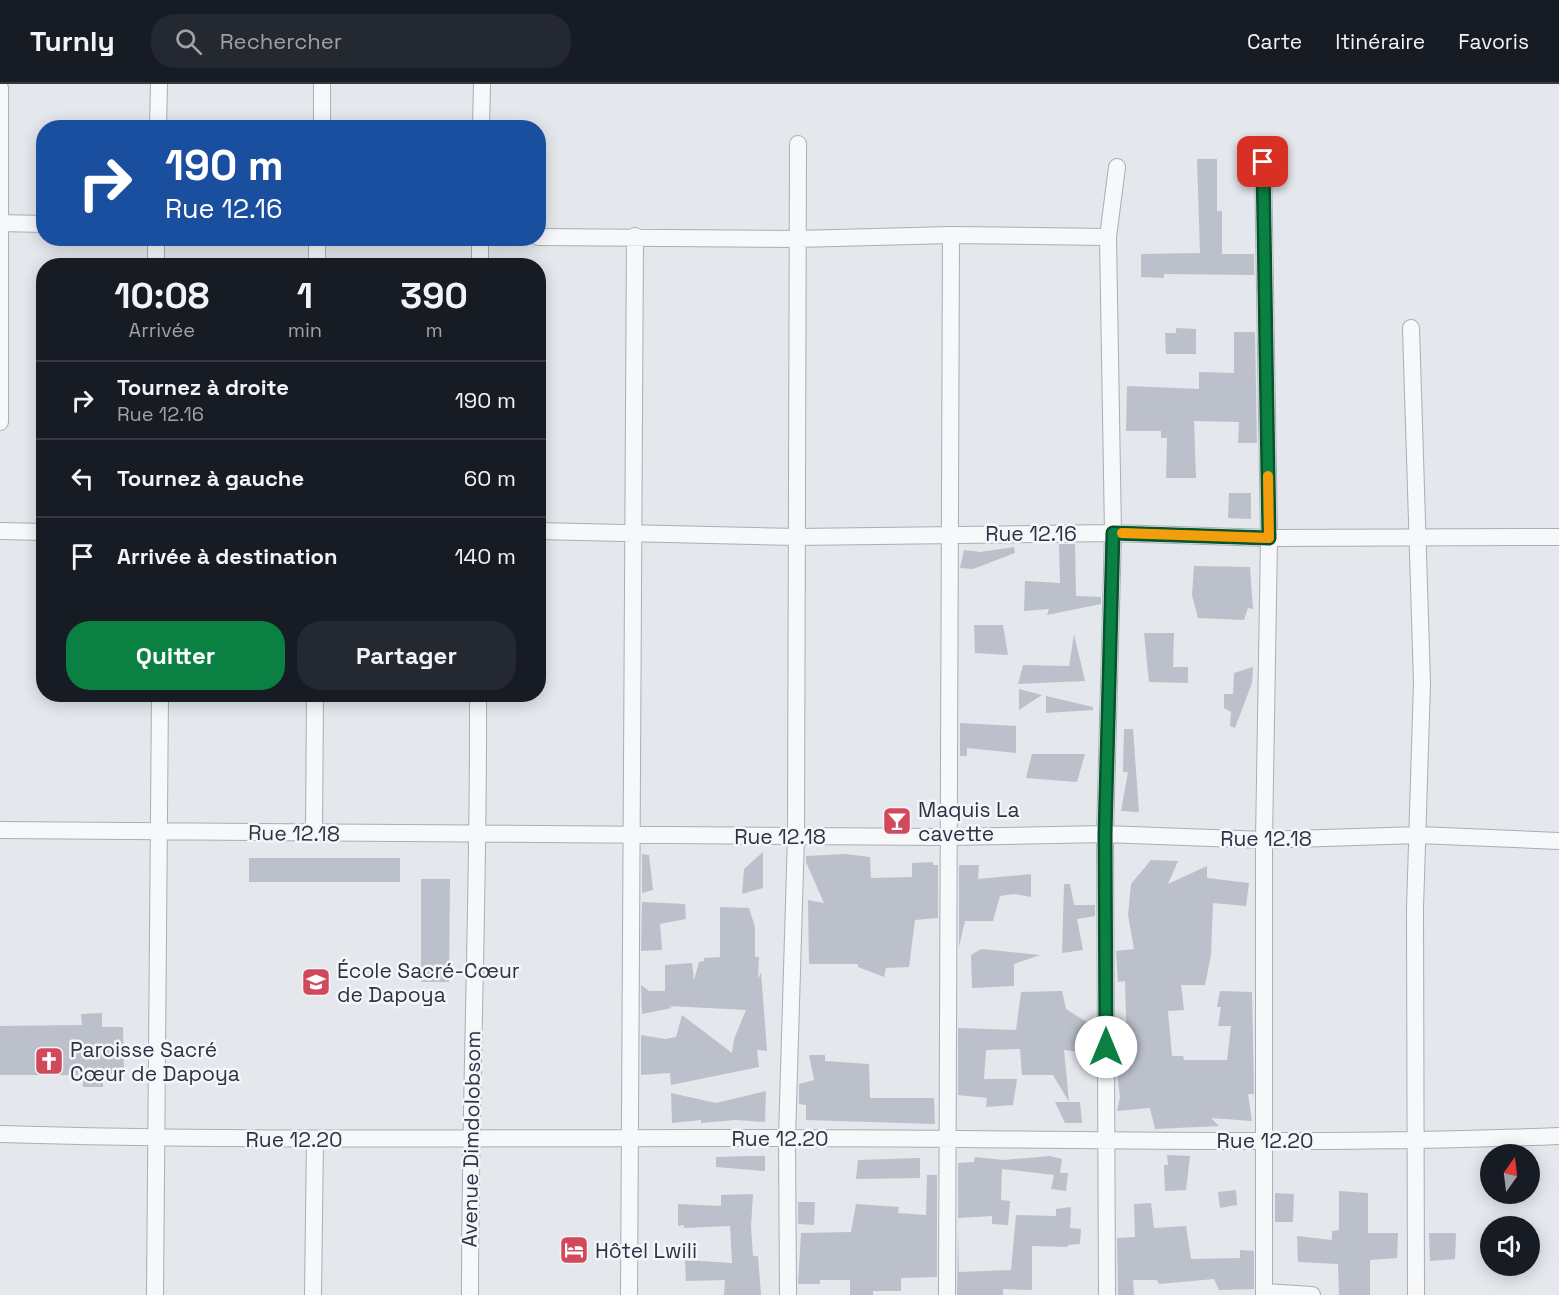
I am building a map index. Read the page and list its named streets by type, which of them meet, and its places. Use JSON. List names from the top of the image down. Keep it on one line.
{"streets":{"street":["Rue 12.16","Rue 12.18","Rue 12.20","Avenue Dimdolobsom"]},"crossings":[["Rue 12.18","Avenue Dimdolobsom"],["Rue 12.20","Avenue Dimdolobsom"]],"places":{"bar":["Maquis La cavette"],"school or university":["École Sacré-Cœur de Dapoya"],"church":["Paroisse Sacré Cœur de Dapoya"],"hotel":["Hôtel Lwili"]},"north":"top","page":{"header":"Turnly","search":"Rechercher","nav":["Carte","Itinéraire","Favoris"],"turn":["190 m","Rue 12.16"],"eta":["10:08","Arrivée","1","min","390","m"],"list":[{"name":"Tournez à droite","note":"Rue 12.16","value":"190 m"},{"name":"Tournez à gauche","value":"60 m"},{"name":"Arrivée à destination","value":"140 m"}],"buttons":["Quitter","Partager"]}}
